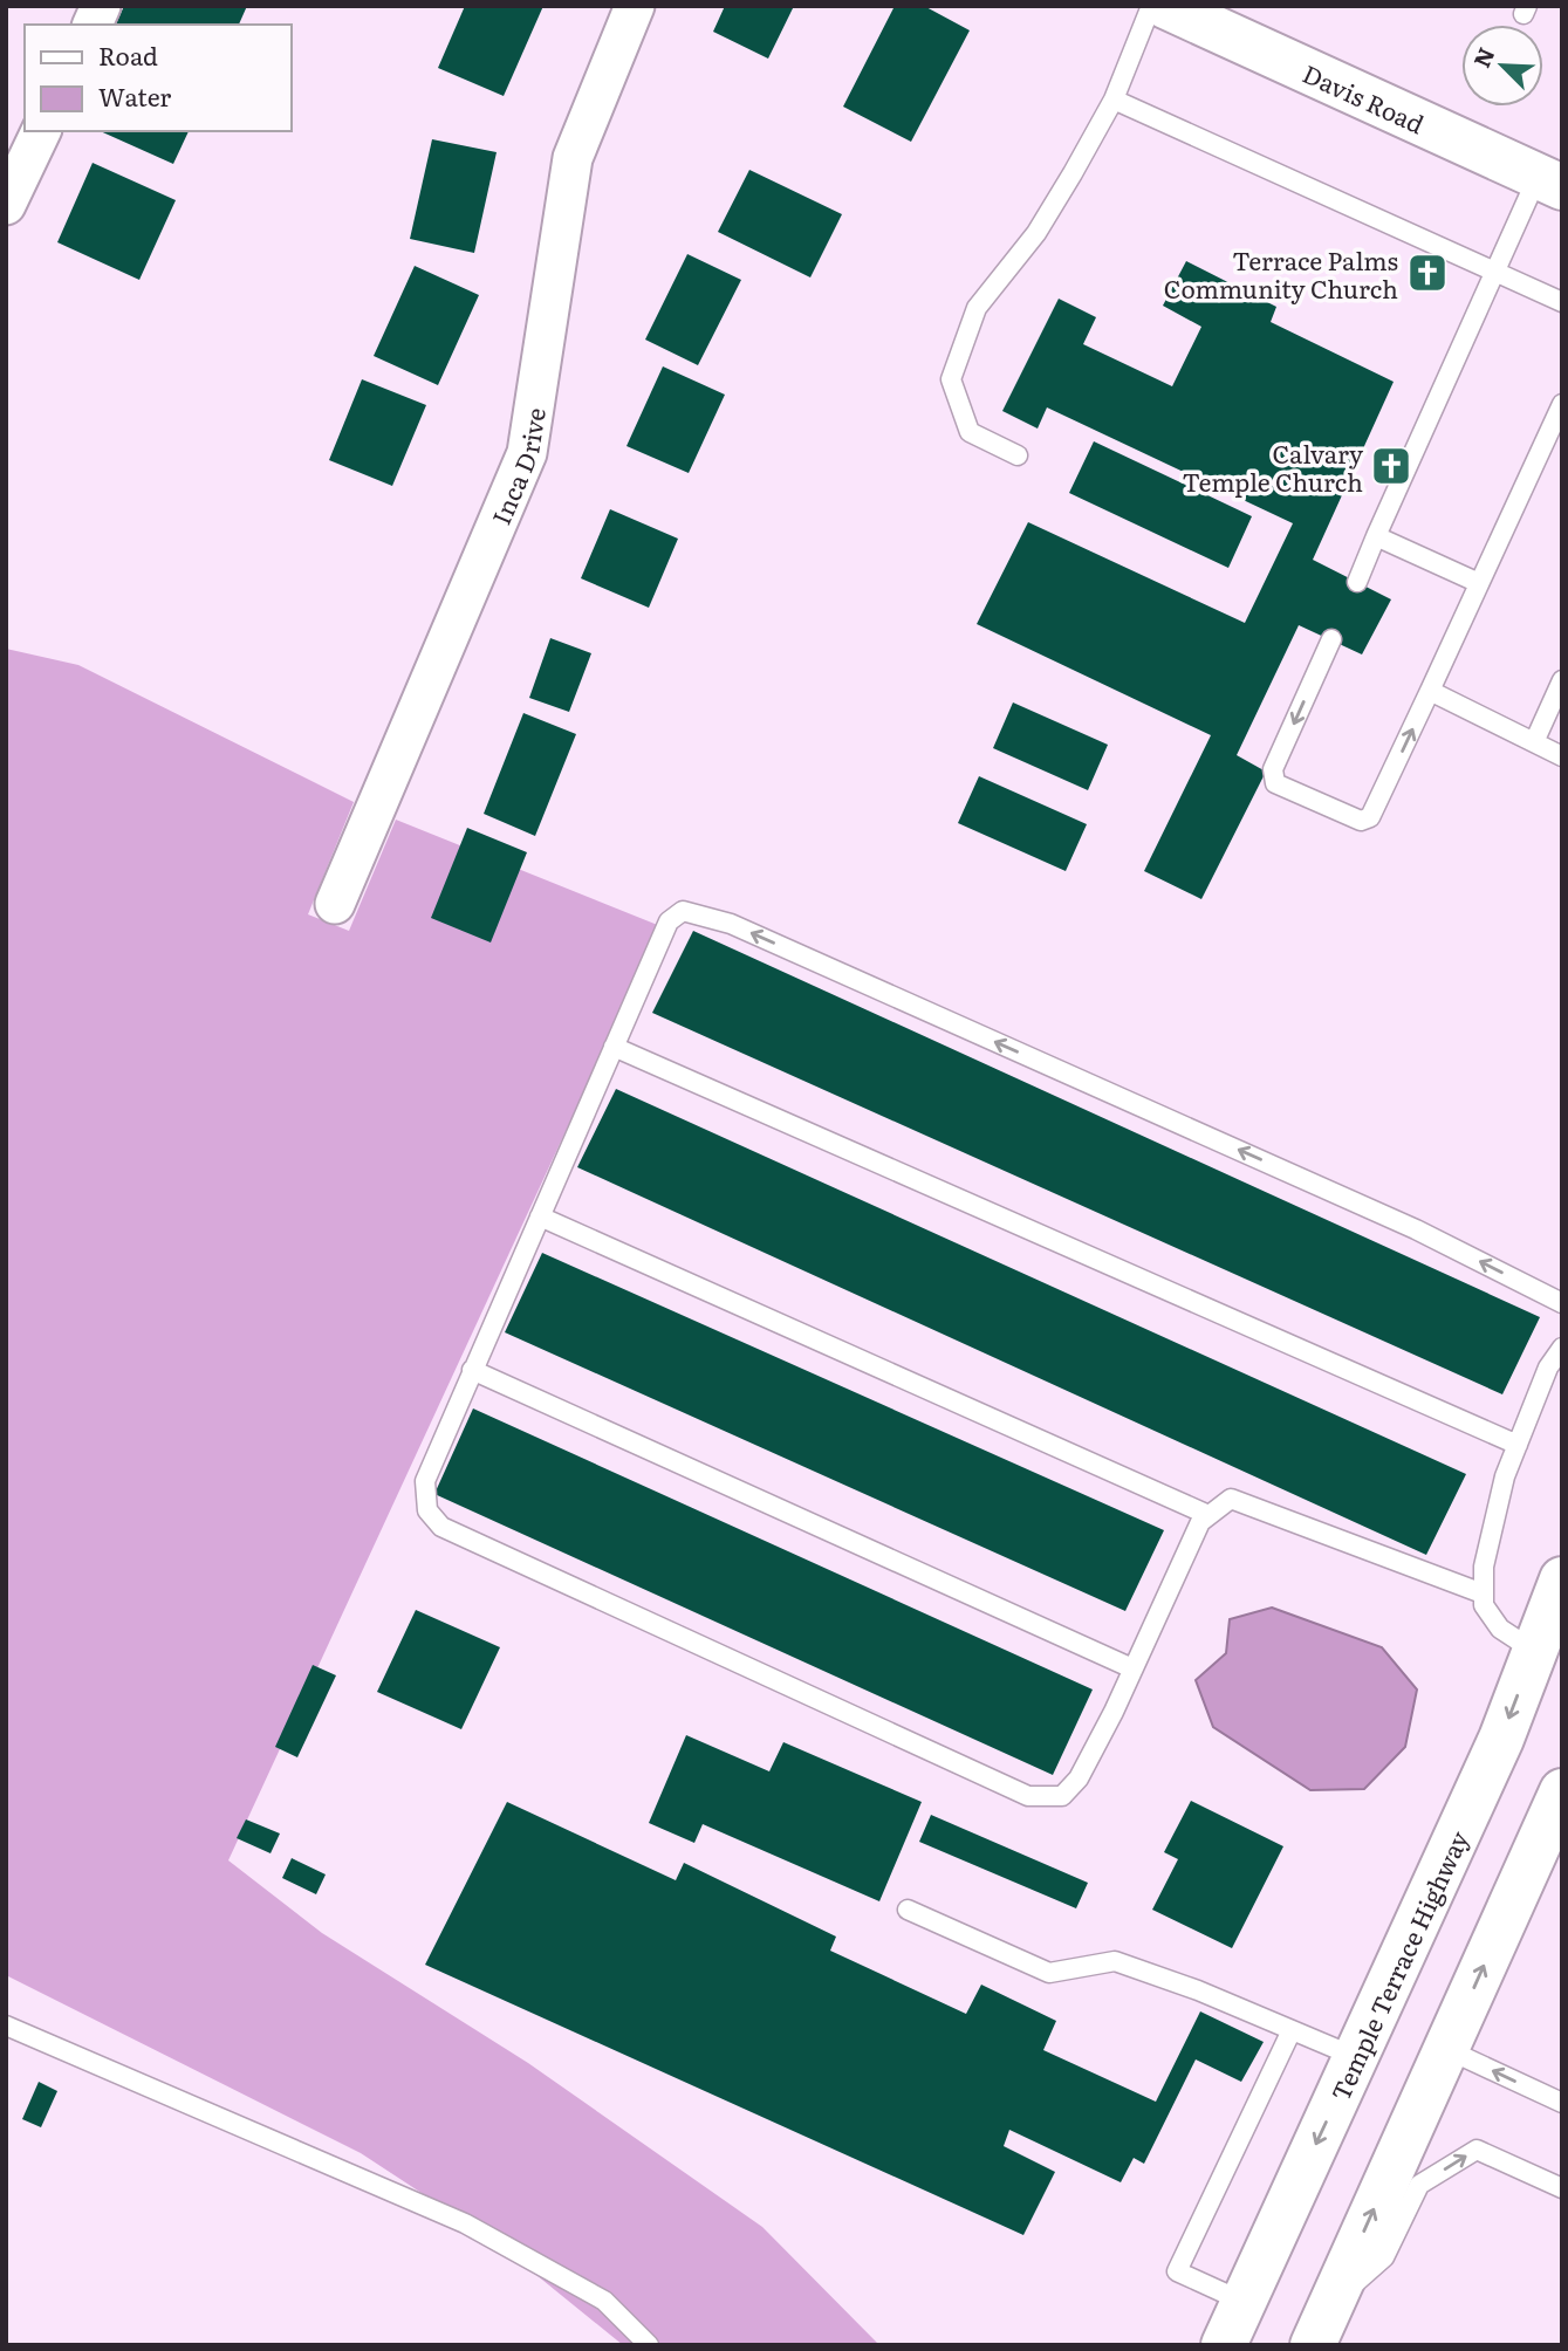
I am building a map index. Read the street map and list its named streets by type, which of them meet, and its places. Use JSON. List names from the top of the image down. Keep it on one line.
{"streets":{"main road":["Davis Road","Temple Terrace Highway"],"street":["Inca Drive"]},"places":{"church":["Terrace Palms Community Church","Calvary Temple Church"]},"legend":["Road","Water"],"north":"top left"}
